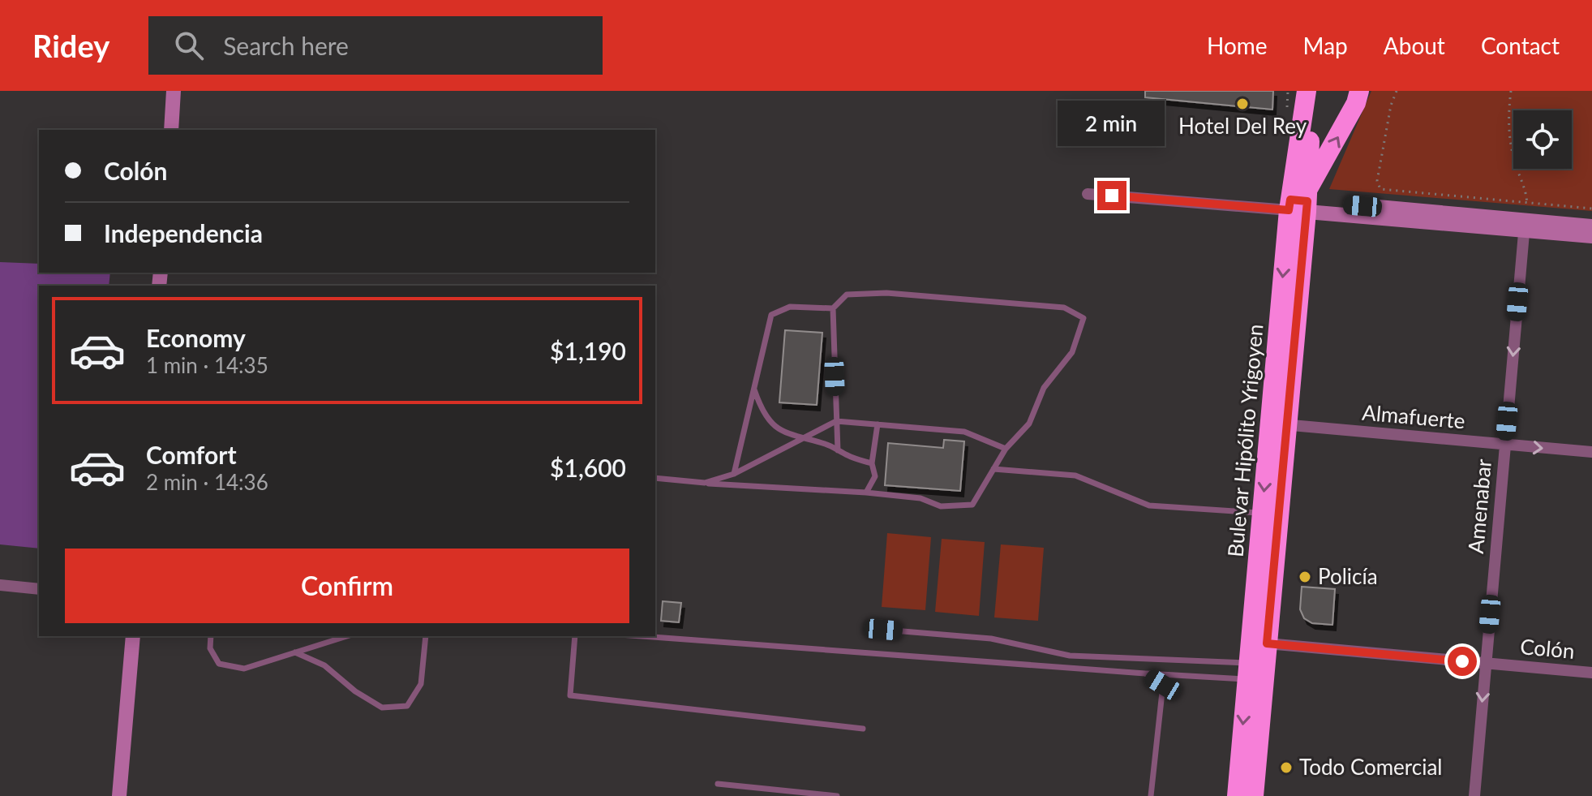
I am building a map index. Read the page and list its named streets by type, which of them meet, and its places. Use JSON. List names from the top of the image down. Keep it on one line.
{"streets":{"highway":["Bulevar Hipólito Yrigoyen"],"street":["Almafuerte","Amenabar","Colón"]},"crossings":[["Almafuerte","Bulevar Hipólito Yrigoyen"],["Almafuerte","Amenabar"],["Bulevar Hipólito Yrigoyen","Colón"],["Amenabar","Colón"]],"one_way":["Amenabar"],"places":["Hotel Del Rey","Policía","Todo Comercial"],"page":{"header":"Ridey","search":"Search here","nav":["Home","Map","About","Contact"],"bubble":"2 min","banner":["Colón","Independencia"],"list":[{"name":"Economy","note":"1 min · 14:35","value":"$1,190"},{"name":"Comfort","note":"2 min · 14:36","value":"$1,600"}],"buttons":"Confirm"}}
